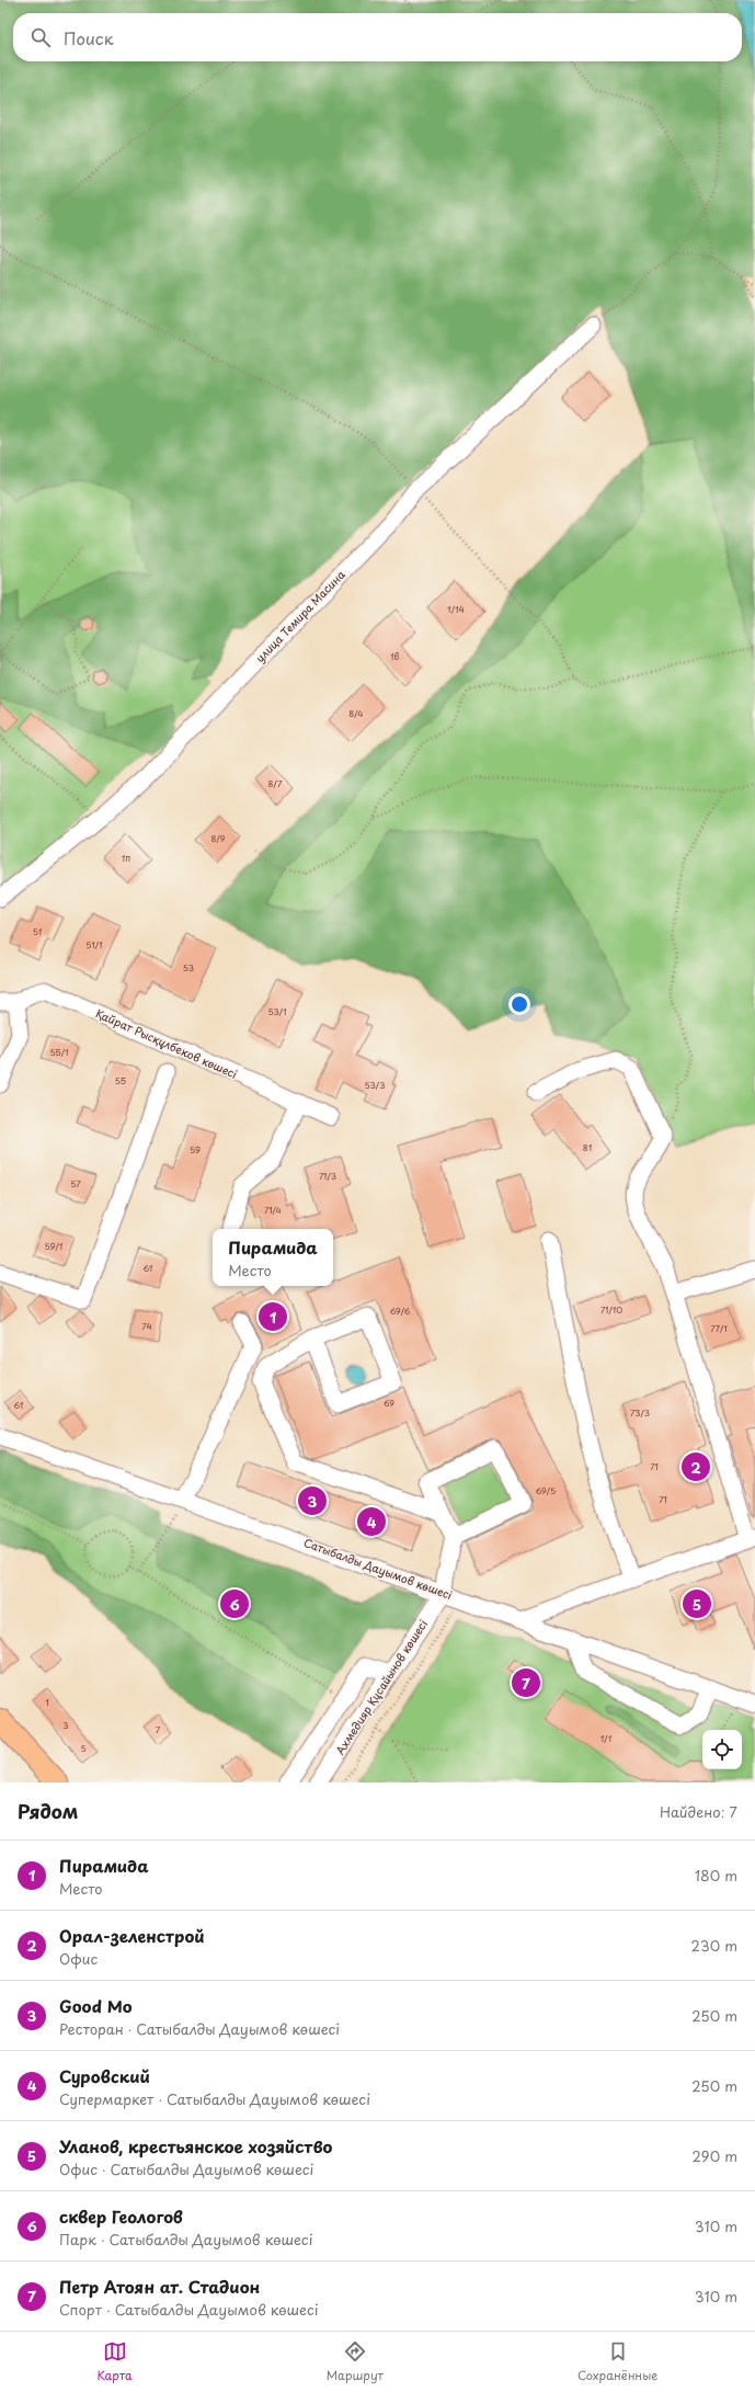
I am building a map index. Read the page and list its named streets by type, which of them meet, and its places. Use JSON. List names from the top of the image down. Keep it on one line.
{"streets":{"street":["улица Темира Масина","Қайрат Рысқұлбеков көшесі","Сатыбалды Дауымов көшесі","Ахмедияр Құсайынов көшесі"]},"crossings":[["Сатыбалды Дауымов көшесі","Ахмедияр Құсайынов көшесі"]],"house_numbers":["1/14","1в","8/4","8/7","8/9","1п","51","51/1","53","53/1","55/1","55","53/3","81","59","71/3","57","71/4","59/1","61","71/10","69/6","74","77/1","69","61","73/3","71","69/5","71","1","3","7","1/1","5"],"page":{"search":"Поиск","popup":["Пирамида","Место"],"pins":["1","2","3","4","5","6","7"],"heading":["Рядом","Найдено: 7"],"list":[{"mark":"1","name":"Пирамида","note":"Место","value":"180 m"},{"mark":"2","name":"Орал-зеленстрой","note":"Офис","value":"230 m"},{"mark":"3","name":"Good Mo","note":"Ресторан · Сатыбалды Дауымов көшесі","value":"250 m"},{"mark":"4","name":"Суровский","note":"Супермаркет · Сатыбалды Дауымов көшесі","value":"250 m"},{"mark":"5","name":"Уланов, крестьянское хозяйство","note":"Офис · Сатыбалды Дауымов көшесі","value":"290 m"},{"mark":"6","name":"сквер Геологов","note":"Парк · Сатыбалды Дауымов көшесі","value":"310 m"},{"mark":"7","name":"Петр Атоян ат. Стадион","note":"Спорт · Сатыбалды Дауымов көшесі","value":"310 m"}],"nav":["Карта","Маршрут","Сохранённые"]}}
